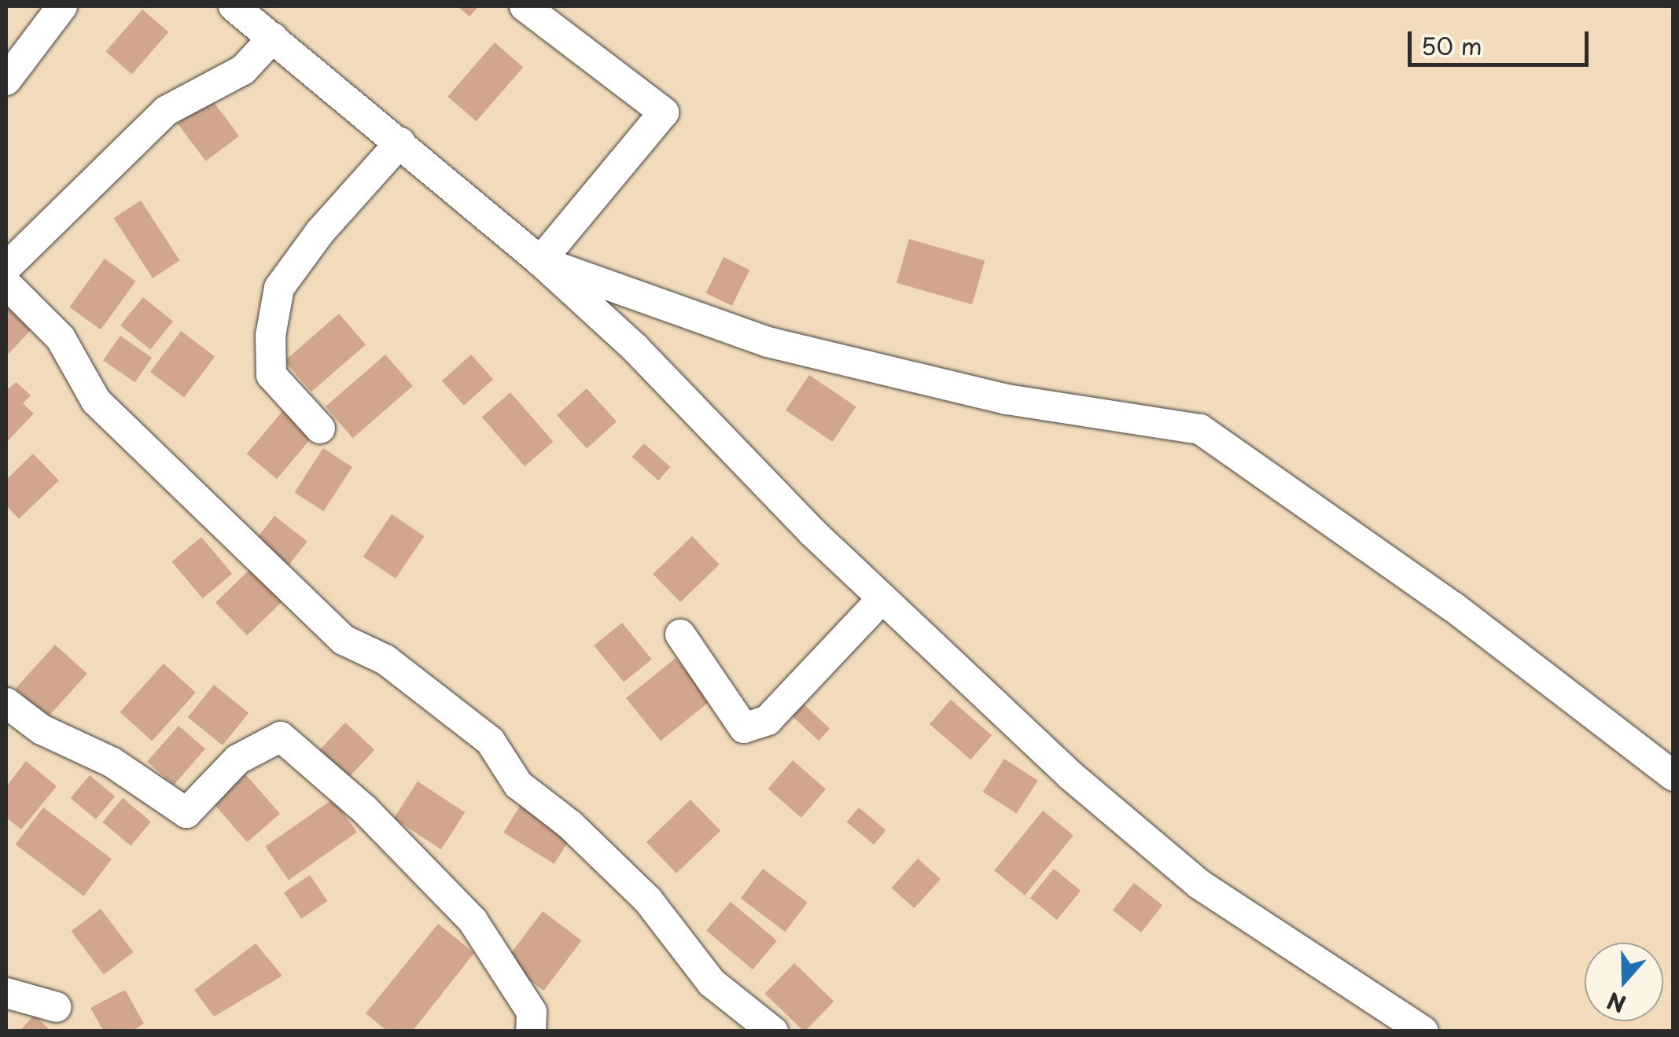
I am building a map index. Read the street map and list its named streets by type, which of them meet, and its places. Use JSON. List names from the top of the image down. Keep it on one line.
{"scale_bar":"50 m","north":"bottom"}
